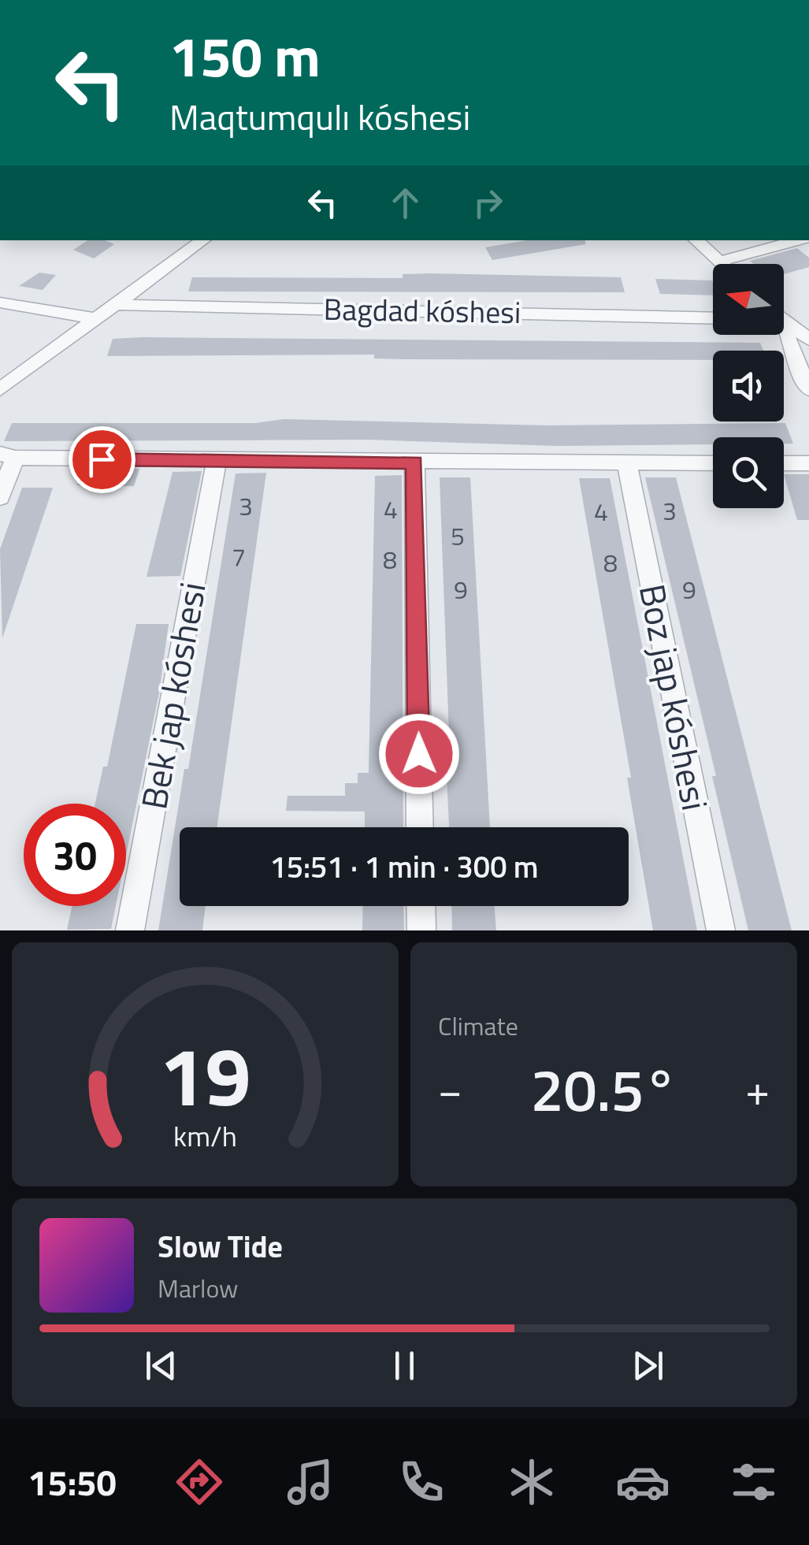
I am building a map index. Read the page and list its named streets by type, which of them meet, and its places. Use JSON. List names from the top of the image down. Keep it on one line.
{"streets":{"street":["Bagdad kóshesi","Bek jap kóshesi","Boz jap kóshesi"]},"house_numbers":["3","4","3","4","5","7","8","8","9","9"],"north":"left","page":{"turn":["150 m","Maqtumqulı kóshesi"],"limit":"30","trip":"15:51 · 1 min · 300 m","tile":"Climate","heat":["−","20.5°","+"],"song":["Slow Tide","Marlow"],"tabs":"15:50","gauge":["19","km/h"]}}
